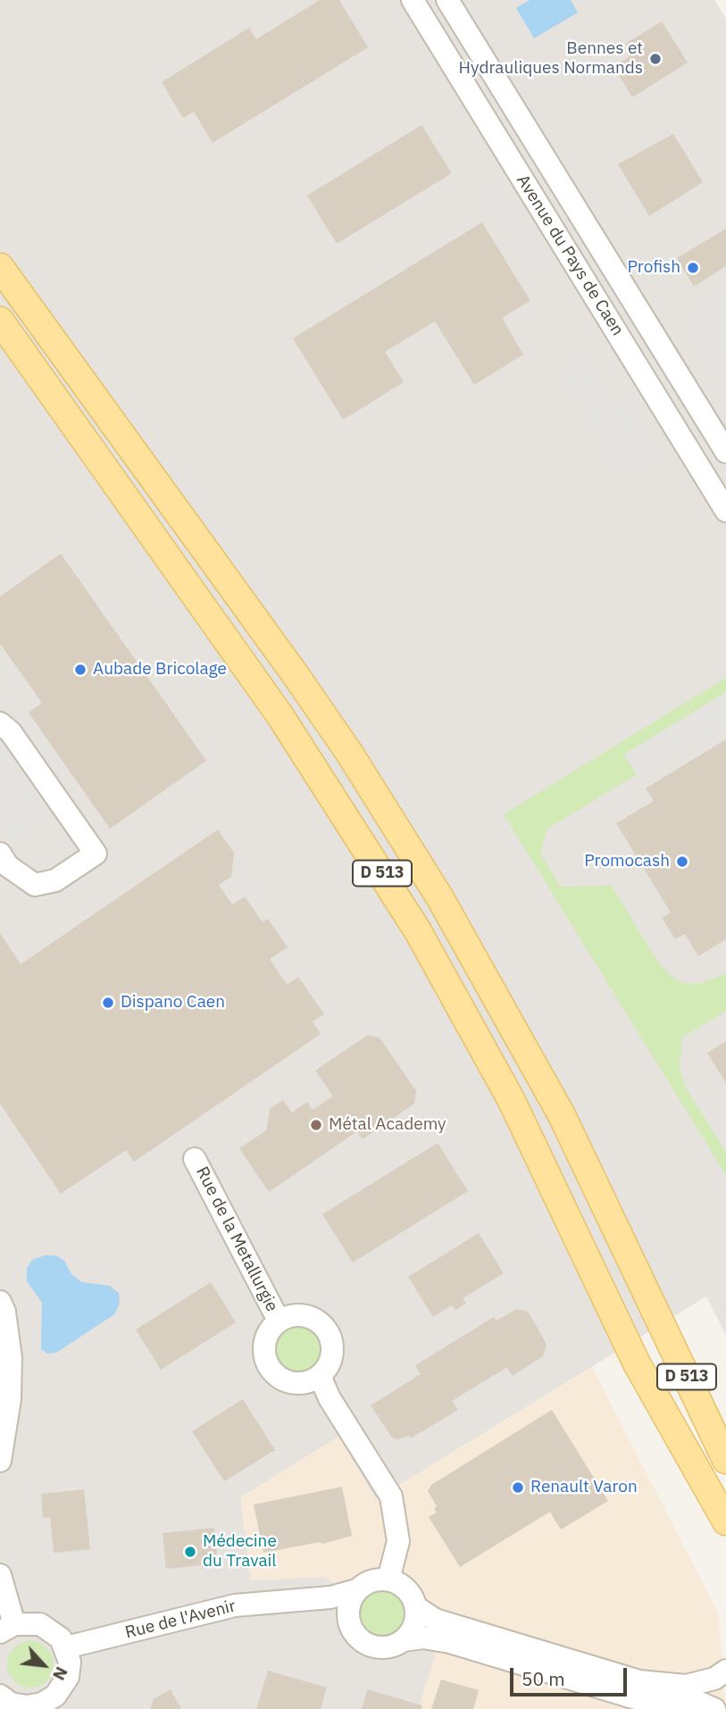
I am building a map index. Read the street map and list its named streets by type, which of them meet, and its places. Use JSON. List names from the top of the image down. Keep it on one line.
{"streets":{"main road":["D 513"],"street":["Avenue du Pays de Caen","Rue de la Metallurgie","Rue de l'Avenir"]},"places":["Bennes et Hydrauliques Normands","Profish","Aubade Bricolage","Promocash","Dispano Caen","Métal Academy","Renault Varon","Médecine du Travail"],"scale_bar":"50 m","north":"bottom right"}
